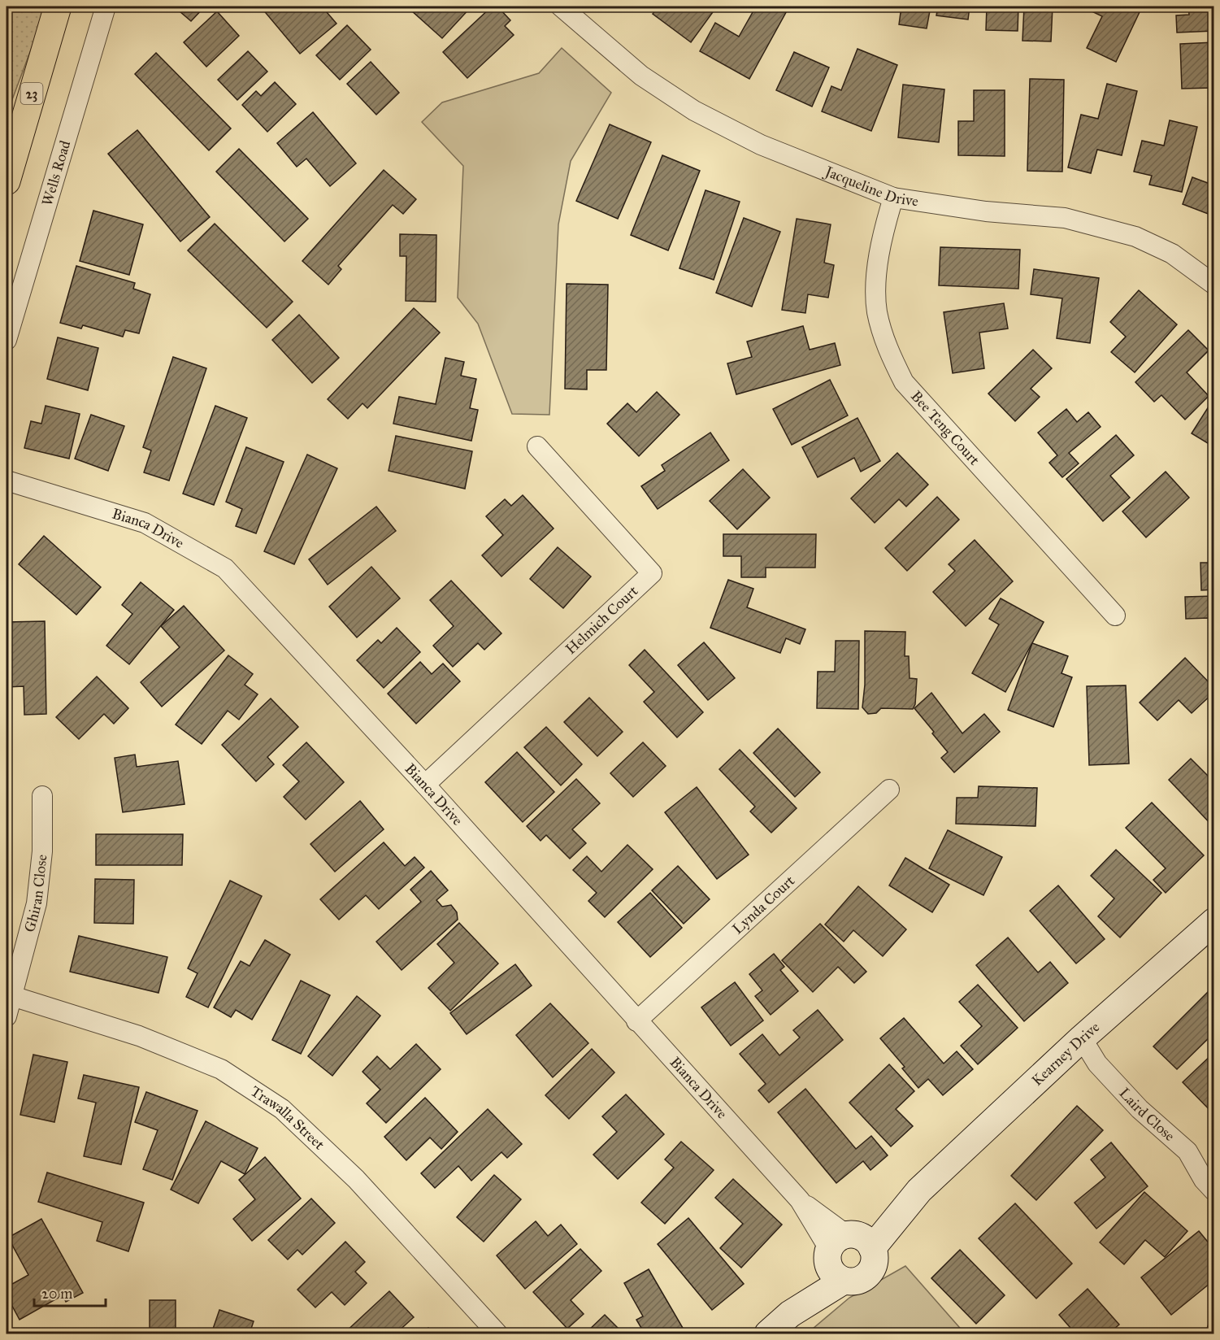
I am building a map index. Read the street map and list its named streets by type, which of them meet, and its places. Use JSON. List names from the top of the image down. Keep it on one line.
{"streets":{"main road":["23"],"street":["Wells Road","Jacqueline Drive","Bee Teng Court","Bianca Drive","Helmich Court","Ghiran Close","Lynda Court","Kearney Drive","Laird Close","Trawalla Street"]},"crossings":[["Jacqueline Drive","Bee Teng Court"],["Bianca Drive","Helmich Court"],["Bianca Drive","Lynda Court"],["Bianca Drive","Kearney Drive"],["Ghiran Close","Trawalla Street"],["Kearney Drive","Laird Close"]],"scale_bar":"20 m"}
